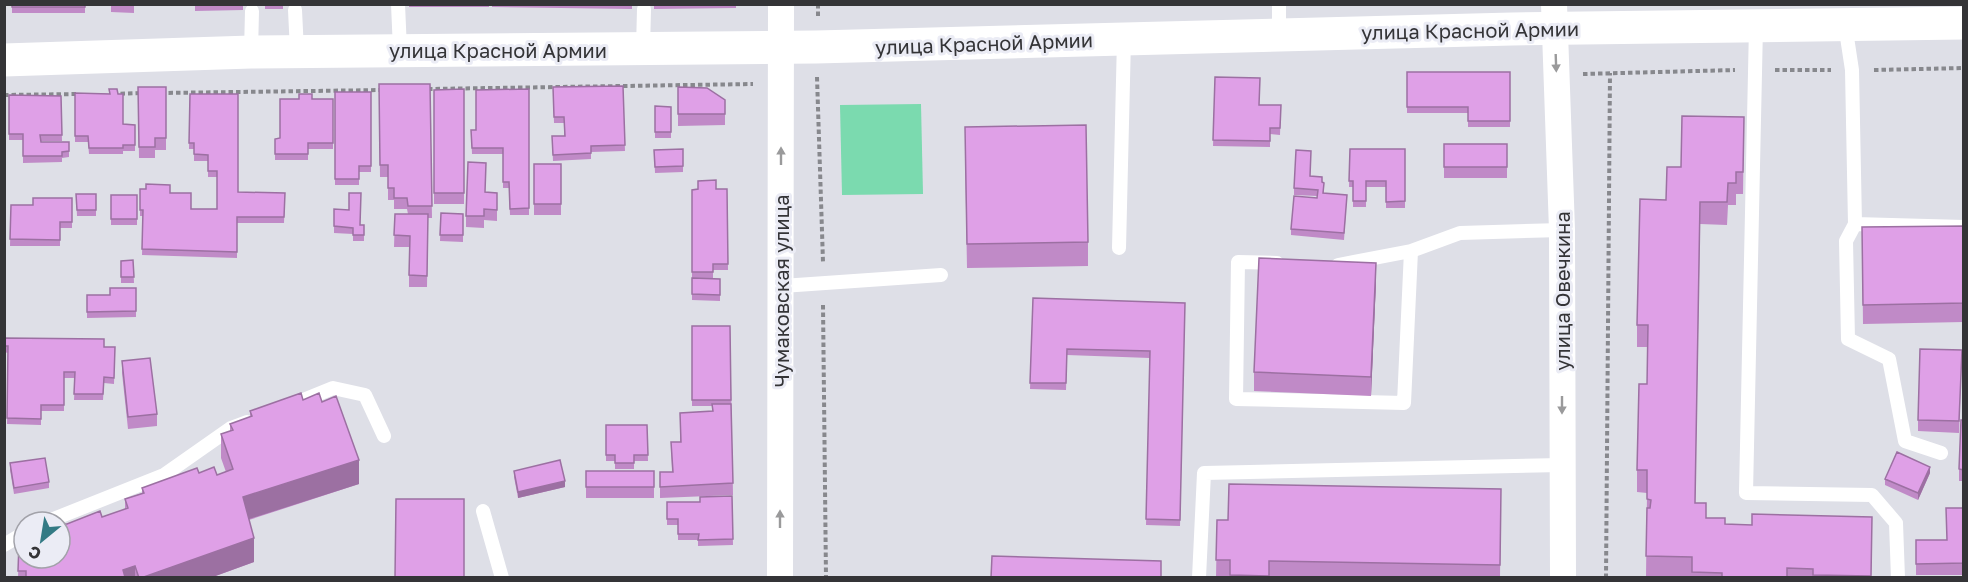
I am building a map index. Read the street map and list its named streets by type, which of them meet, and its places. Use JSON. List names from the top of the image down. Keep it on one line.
{"streets":{"main road":["улица Красной Армии"],"street":["Чумаковская улица","улица Овечкина"]},"crossings":[["улица Красной Армии","Чумаковская улица"],["улица Красной Армии","улица Овечкина"]],"one_way":["Чумаковская улица","улица Овечкина"],"north":"bottom left"}
